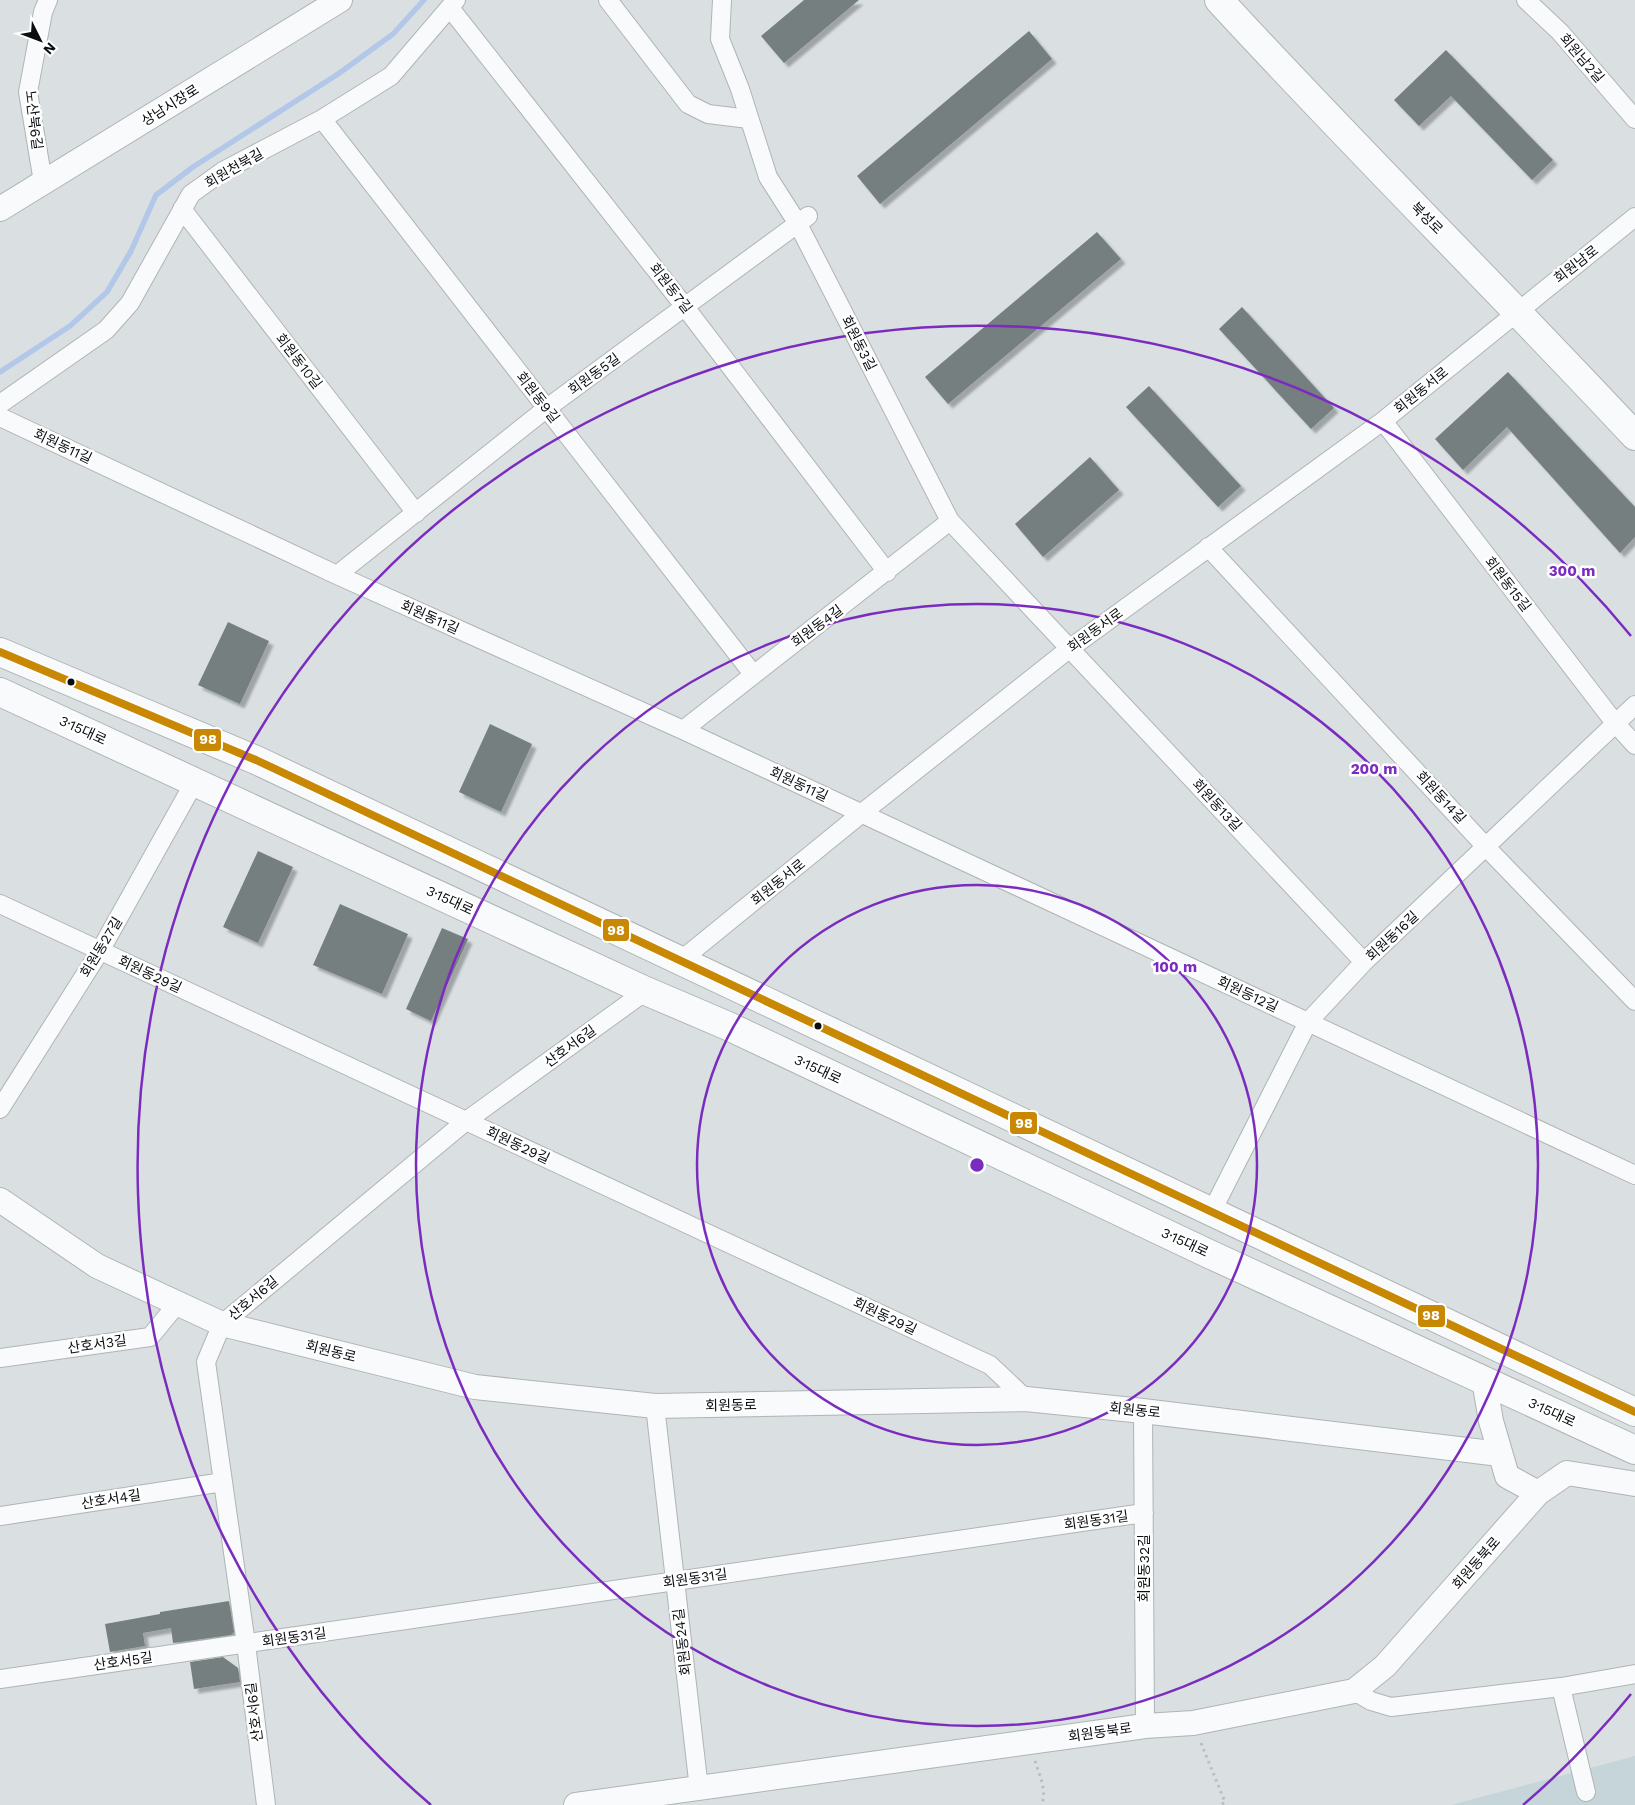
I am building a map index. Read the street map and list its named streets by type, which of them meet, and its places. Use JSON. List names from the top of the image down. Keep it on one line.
{"streets":{"main road":["상남시장로","북성로","3·15대로","회원동로","회원동북로"],"street":["회원남2길","노산북6길","회원천북길","회원남로","회원동7길","회원동3길","회원동10길","회원동5길","회원동서로","회원동9길","회원동11길","회원동15길","회원동4길","회원동14길","회원동13길","회원동16길","회원동27길","회원동29길","회원동12길","산호서6길","산호서3길","산호서4길","회원동31길","회원동32길","회원동24길","산호서5길"]},"crossings":[["상남시장로","노산북6길"],["회원천북길","회원동7길"],["회원천북길","회원동10길"],["회원천북길","회원동9길"],["북성로","회원남로"],["북성로","회원동서로"],["회원남로","회원동서로"],["회원동7길","회원동5길"],["회원동7길","회원동4길"],["회원동3길","회원동5길"],["회원동3길","회원동서로"],["회원동3길","회원동4길"],["회원동3길","회원동13길"],["회원동10길","회원동5길"],["회원동5길","회원동9길"],["회원동5길","회원동11길"],["회원동서로","회원동11길"],["회원동서로","회원동15길"],["회원동서로","회원동14길"],["회원동서로","회원동13길"],["회원동서로","회원동12길"],["회원동9길","회원동4길"],["회원동11길","회원동4길"],["회원동11길","회원동12길"],["회원동15길","회원동16길"],["3·15대로","회원동27길"],["3·15대로","산호서6길"],["회원동14길","회원동16길"],["회원동13길","회원동16길"],["회원동16길","회원동12길"],["회원동27길","회원동29길"],["회원동29길","산호서6길"],["회원동29길","회원동로"],["산호서6길","회원동로"],["산호서6길","산호서4길"],["산호서6길","회원동31길"],["산호서6길","산호서5길"],["산호서3길","회원동로"],["회원동로","회원동32길"],["회원동로","회원동24길"],["회원동31길","회원동32길"],["회원동31길","회원동24길"],["회원동31길","산호서5길"],["회원동북로","회원동32길"],["회원동북로","회원동24길"]],"lines":["transit line 98"],"north":"bottom right","rings":["300 m","200 m","100 m"]}
